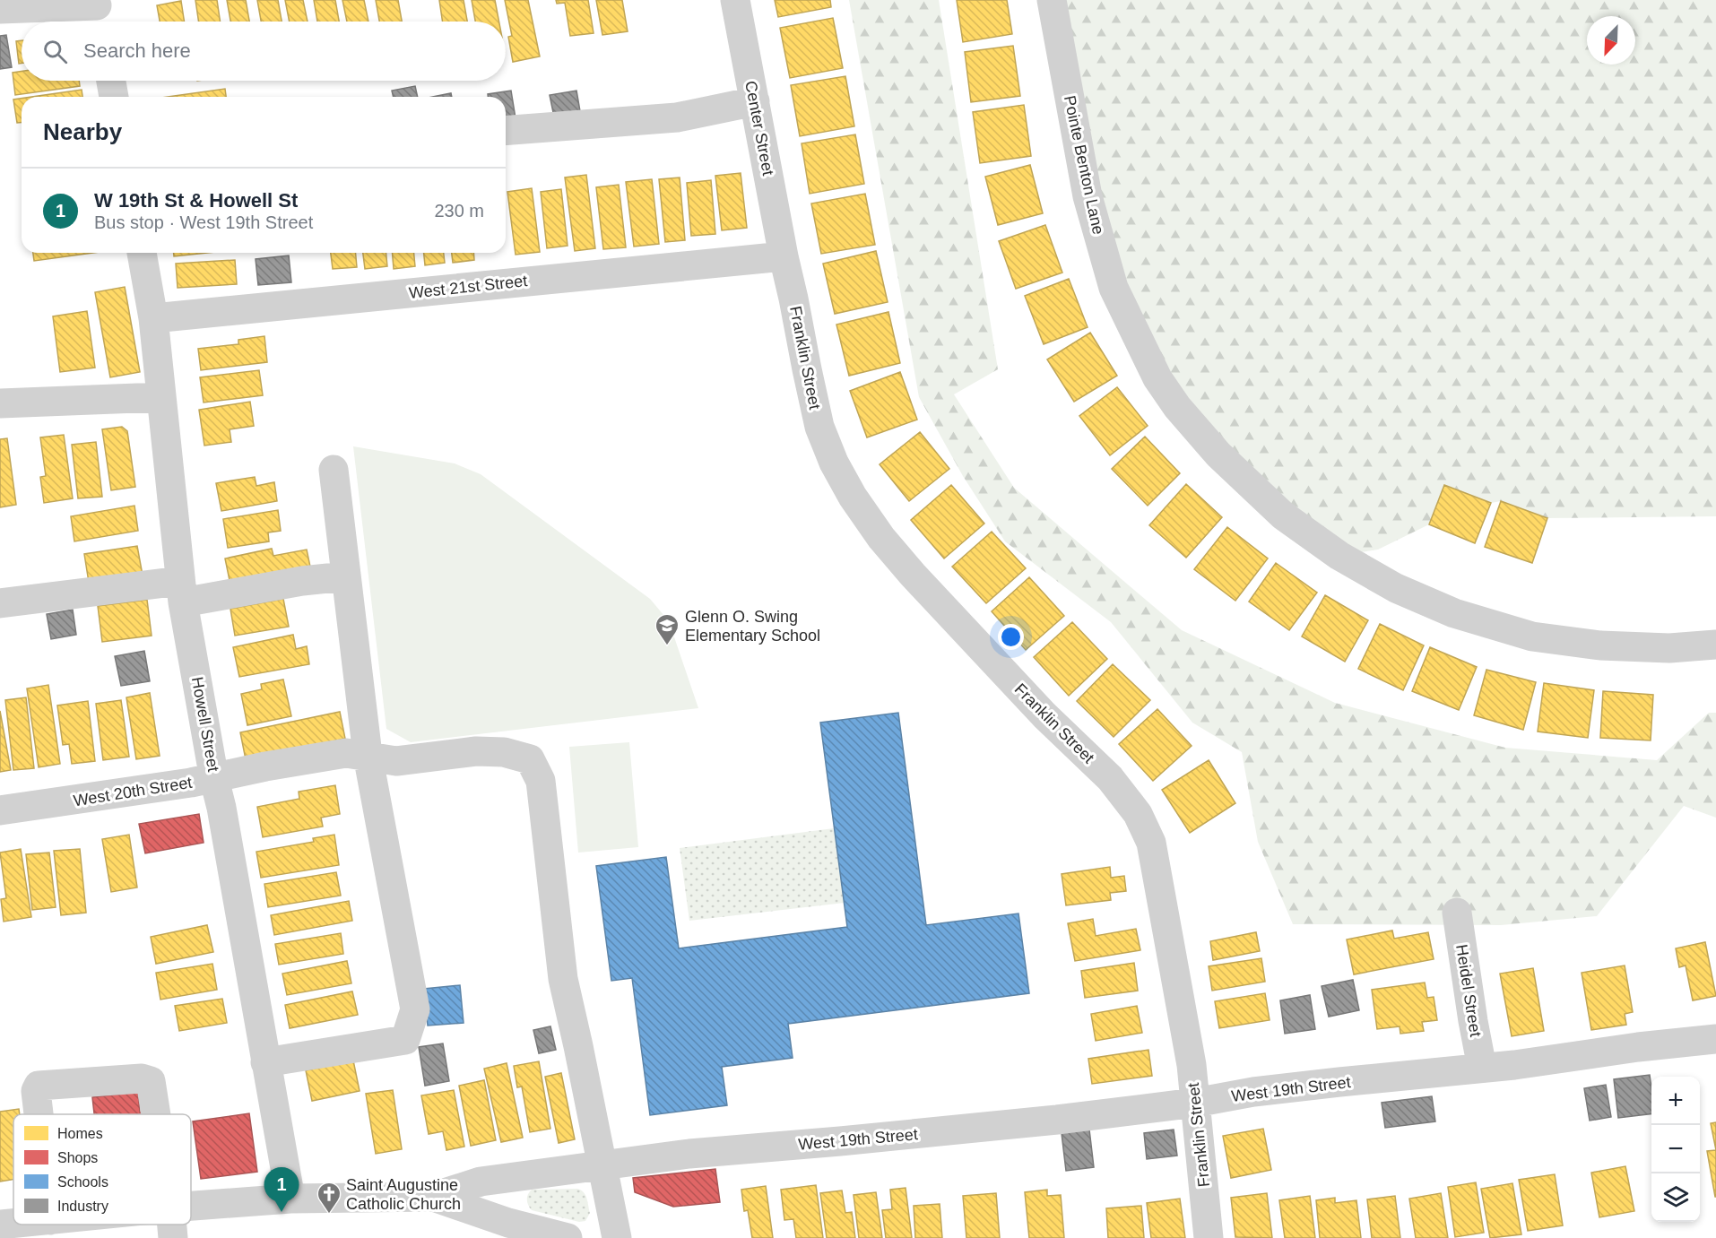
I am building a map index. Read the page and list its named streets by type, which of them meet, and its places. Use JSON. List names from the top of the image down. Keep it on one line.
{"streets":{"street":["Center Street","Pointe Benton Lane","West 21st Street","Franklin Street","Howell Street","West 20th Street","Heidel Street","West 19th Street"]},"crossings":[["Center Street","West 21st Street"],["Center Street","Franklin Street"],["West 21st Street","Franklin Street"],["West 21st Street","Howell Street"],["Franklin Street","West 19th Street"],["Howell Street","West 20th Street"],["Howell Street","West 19th Street"],["West 20th Street","West 19th Street"],["Heidel Street","West 19th Street"]],"places":{"school or university":["Glenn O. Swing Elementary School"],"church":["Saint Augustine Catholic Church"]},"legend":["Homes","Shops","Schools","Industry"],"north":"bottom left","page":{"search":"Search here","heading":"Nearby","list":[{"mark":"1","name":"W 19th St & Howell St","note":"Bus stop · West 19th Street","value":"230 m"}],"map_buttons":["+","−"],"pins":"1"}}
